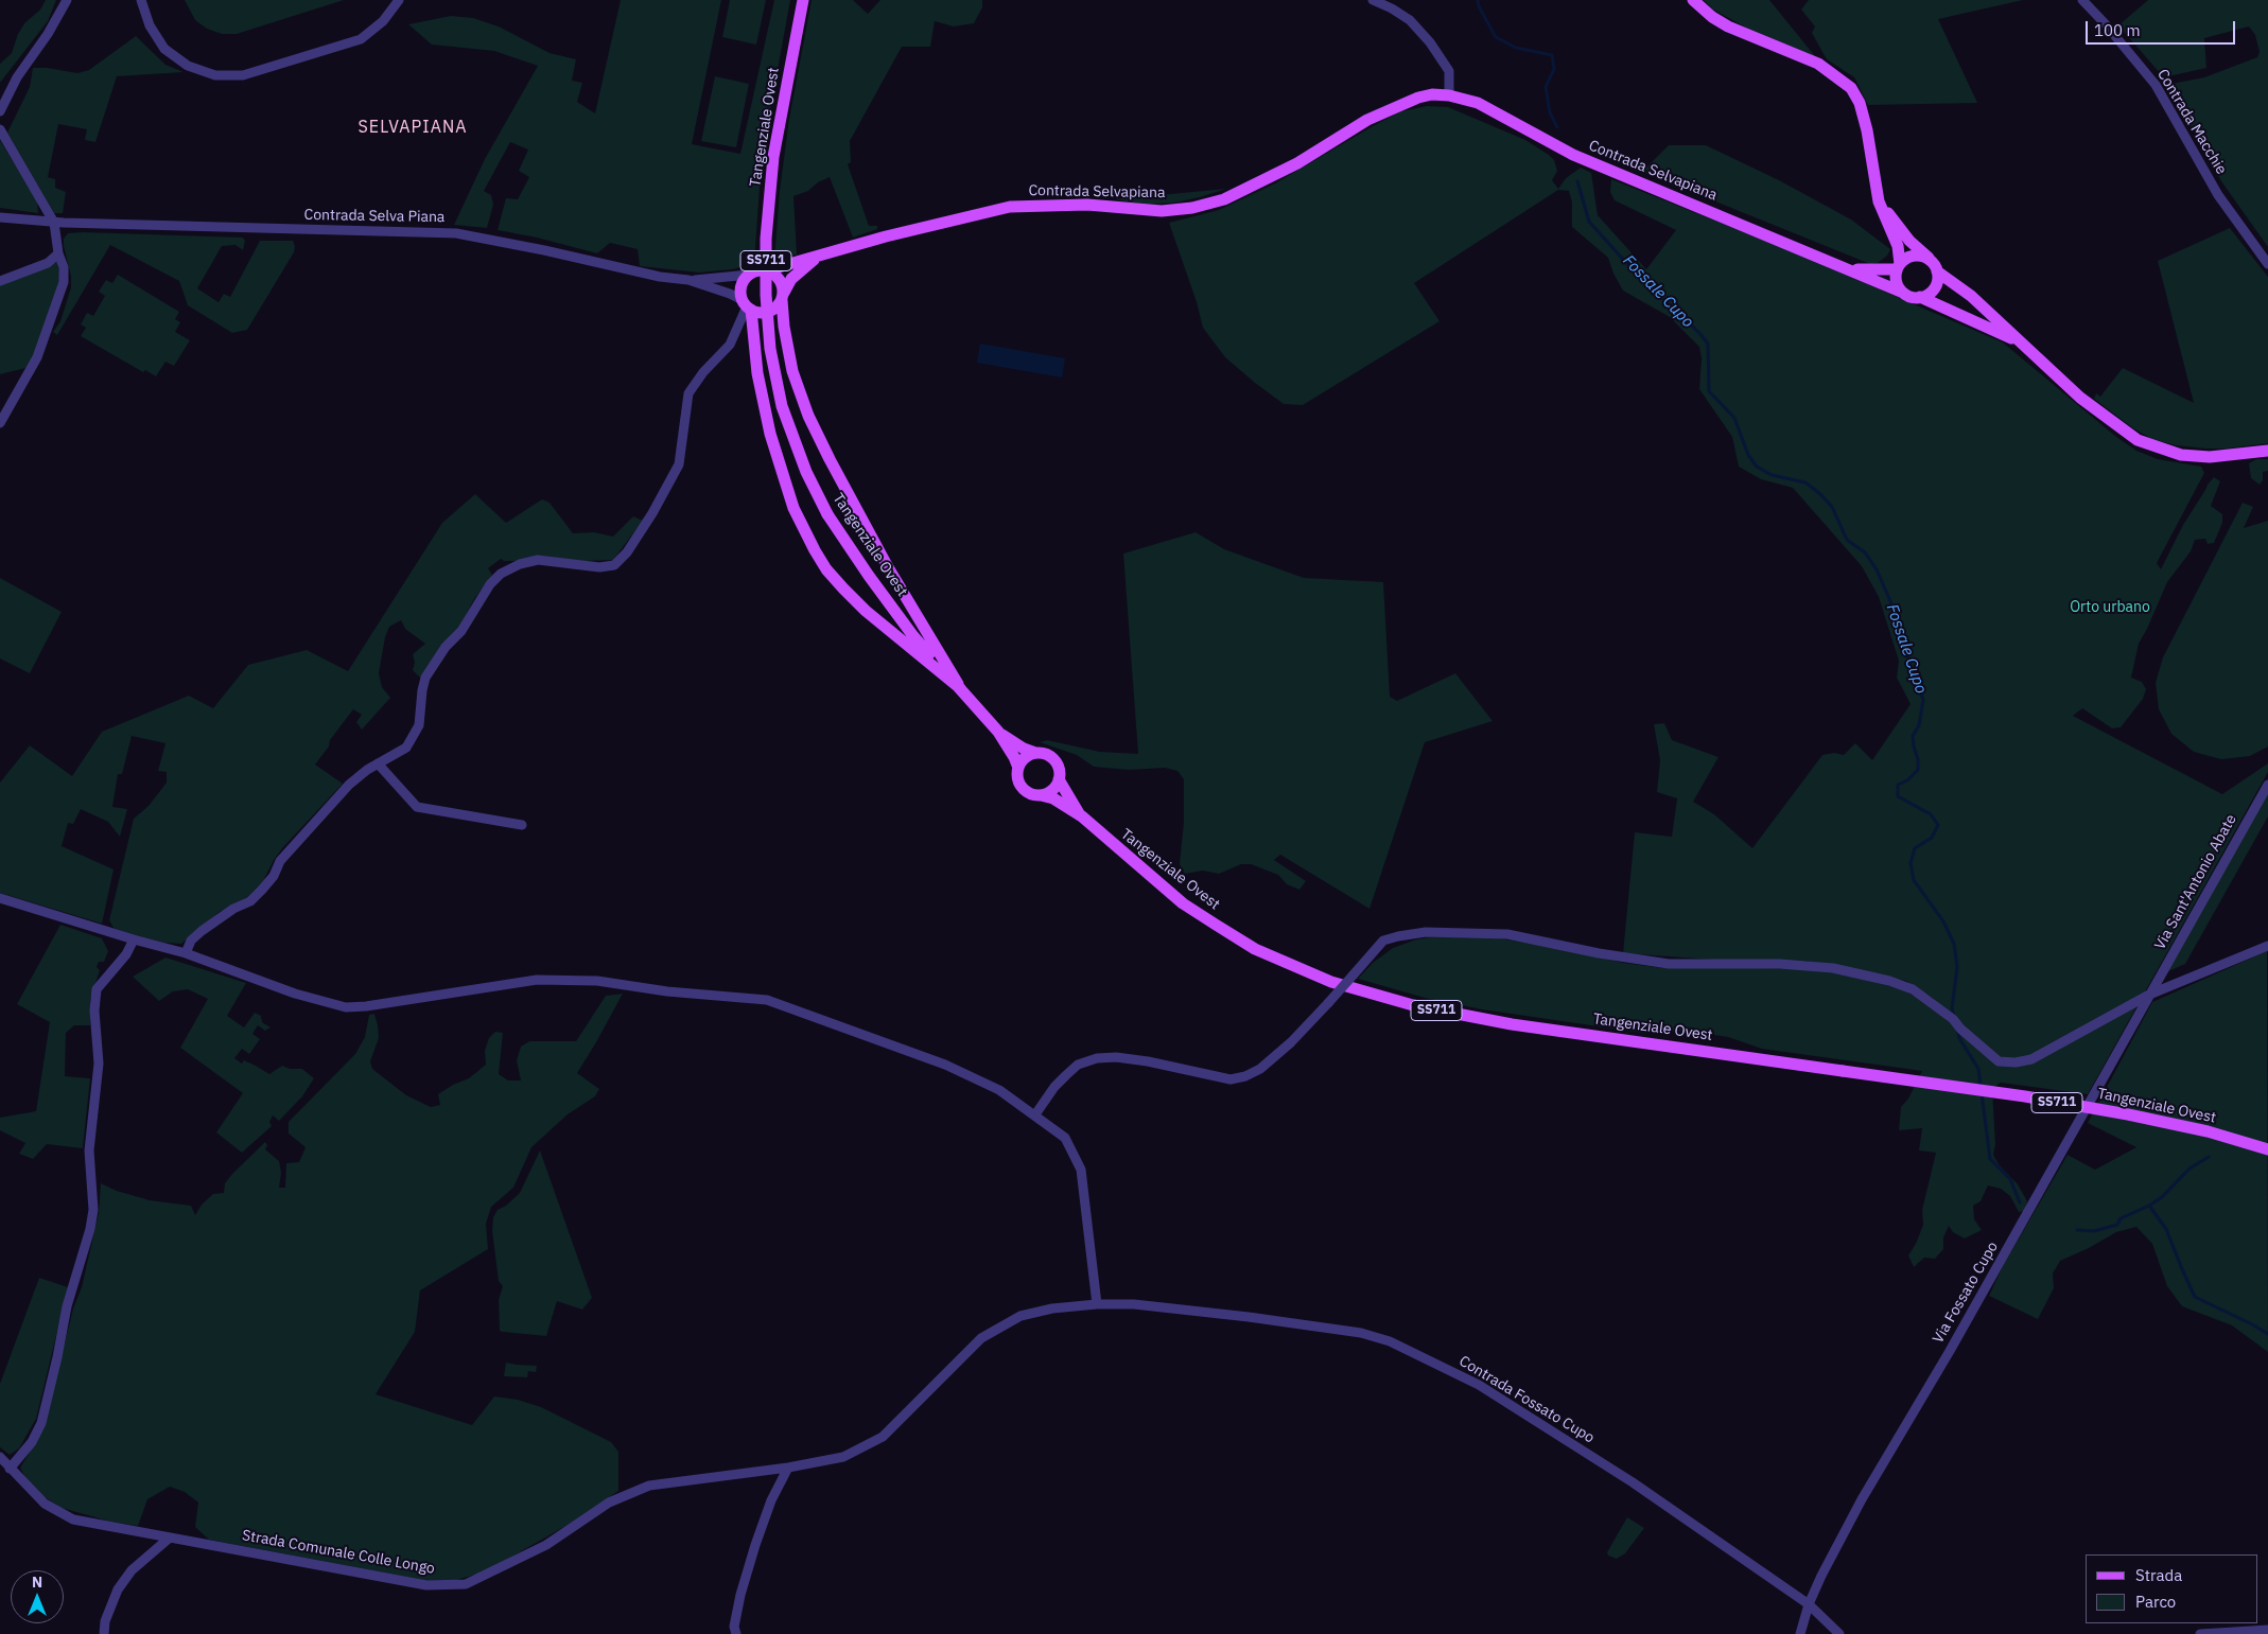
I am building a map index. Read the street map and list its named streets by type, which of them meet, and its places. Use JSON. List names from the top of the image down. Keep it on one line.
{"streets":{"main road":["Tangenziale Ovest","Contrada Selvapiana","SS711"],"street":["Contrada Macchie","Contrada Selva Piana","Via Sant'Antonio Abate","Via Fossato Cupo","Contrada Fossato Cupo","Strada Comunale Colle Longo"]},"crossings":[["Via Sant'Antonio Abate","Via Fossato Cupo"],["Via Fossato Cupo","Contrada Fossato Cupo"],["Contrada Fossato Cupo","Strada Comunale Colle Longo"]],"districts":["SELVAPIANA"],"water":["Fossale Cupo"],"parks":["Orto urbano"],"legend":["Strada","Parco"],"scale_bar":"100 m","north":"top"}
